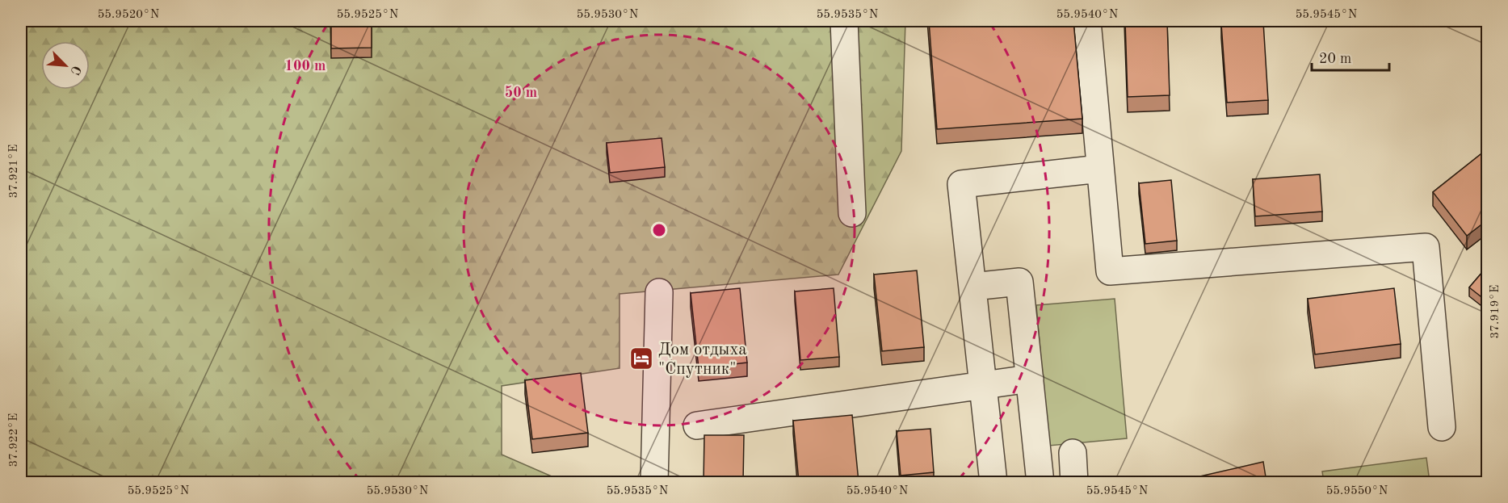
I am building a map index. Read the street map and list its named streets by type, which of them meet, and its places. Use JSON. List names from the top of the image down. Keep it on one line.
{"places":{"hotel":["Дом отдыха \"Спутник\""]},"scale_bar":"20 m","north":"bottom right","coordinates":["55.9520°N","55.9525°N","55.9530°N","55.9535°N","55.9540°N","55.9545°N","37.921°E","37.919°E","37.922°E","55.9550°N"],"rings":["100 m","50 m"]}
